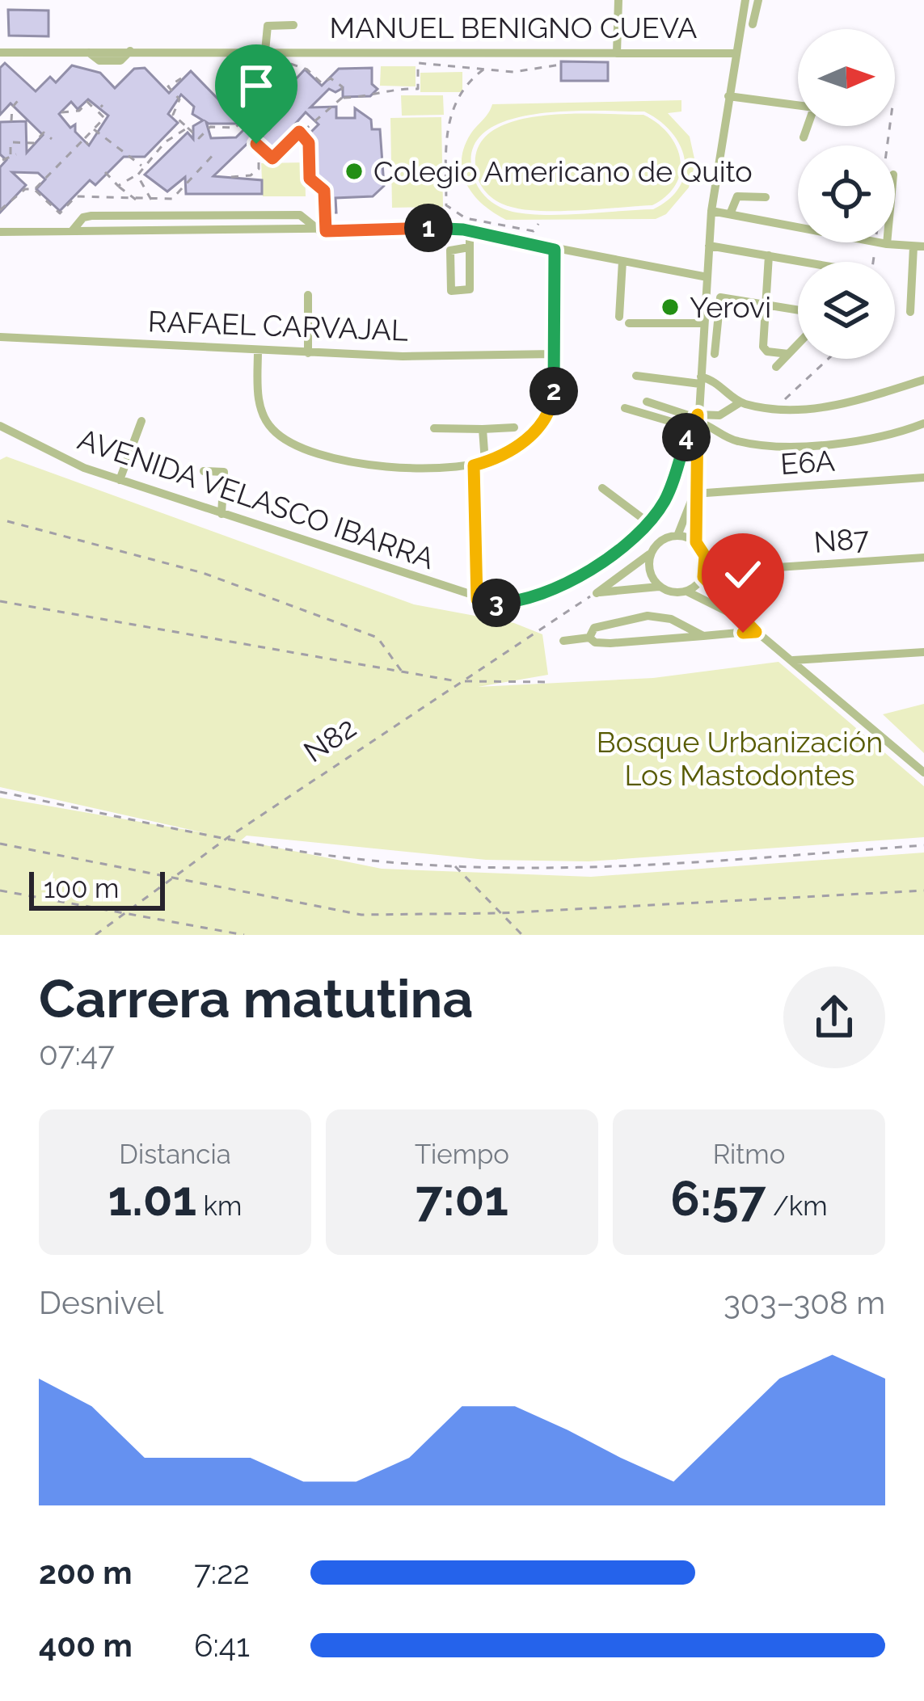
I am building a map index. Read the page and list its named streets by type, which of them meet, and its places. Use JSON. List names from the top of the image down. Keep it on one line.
{"streets":{"street":["MANUEL BENIGNO CUEVA","RAFAEL CARVAJAL","E6A","AVENIDA VELASCO IBARRA","N87"],"path":["N82"]},"parks":["Bosque Urbanización Los Mastodontes"],"places":["Colegio Americano de Quito","Yerovi"],"scale_bar":"100 m","north":"right","page":{"pins":["1","2","4","3"],"scale":"100 m","heading":["Carrera matutina","07:47"],"stats":[["Distancia","1.01 km"],["Tiempo","7:01"],["Ritmo","6:57 /km"]],"chart":["Desnivel","303–308 m"],"list":[{"name":"200 m","note":"7:22"},{"name":"400 m","note":"6:41"}]}}
